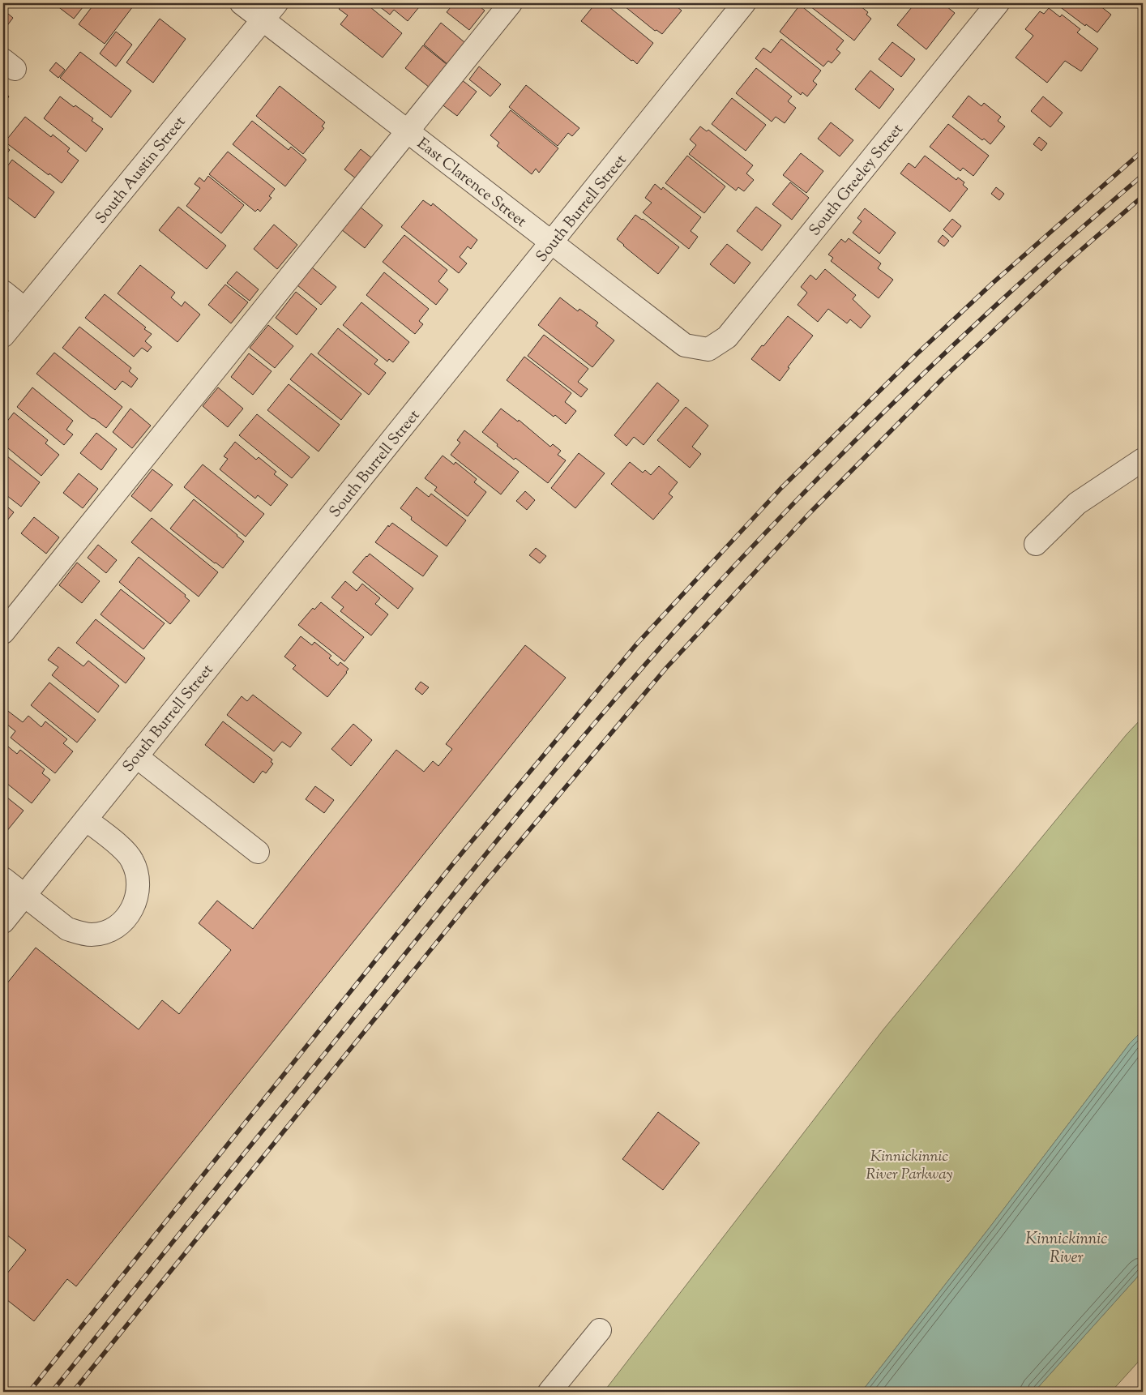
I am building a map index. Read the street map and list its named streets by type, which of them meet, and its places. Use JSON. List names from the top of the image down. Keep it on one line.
{"streets":{"street":["South Austin Street","South Greeley Street","East Clarence Street","South Burrell Street"]},"crossings":[["South Austin Street","East Clarence Street"],["South Greeley Street","East Clarence Street"],["East Clarence Street","South Burrell Street"]],"water":["Kinnickinnic River"],"parks":["Kinnickinnic River Parkway"]}
